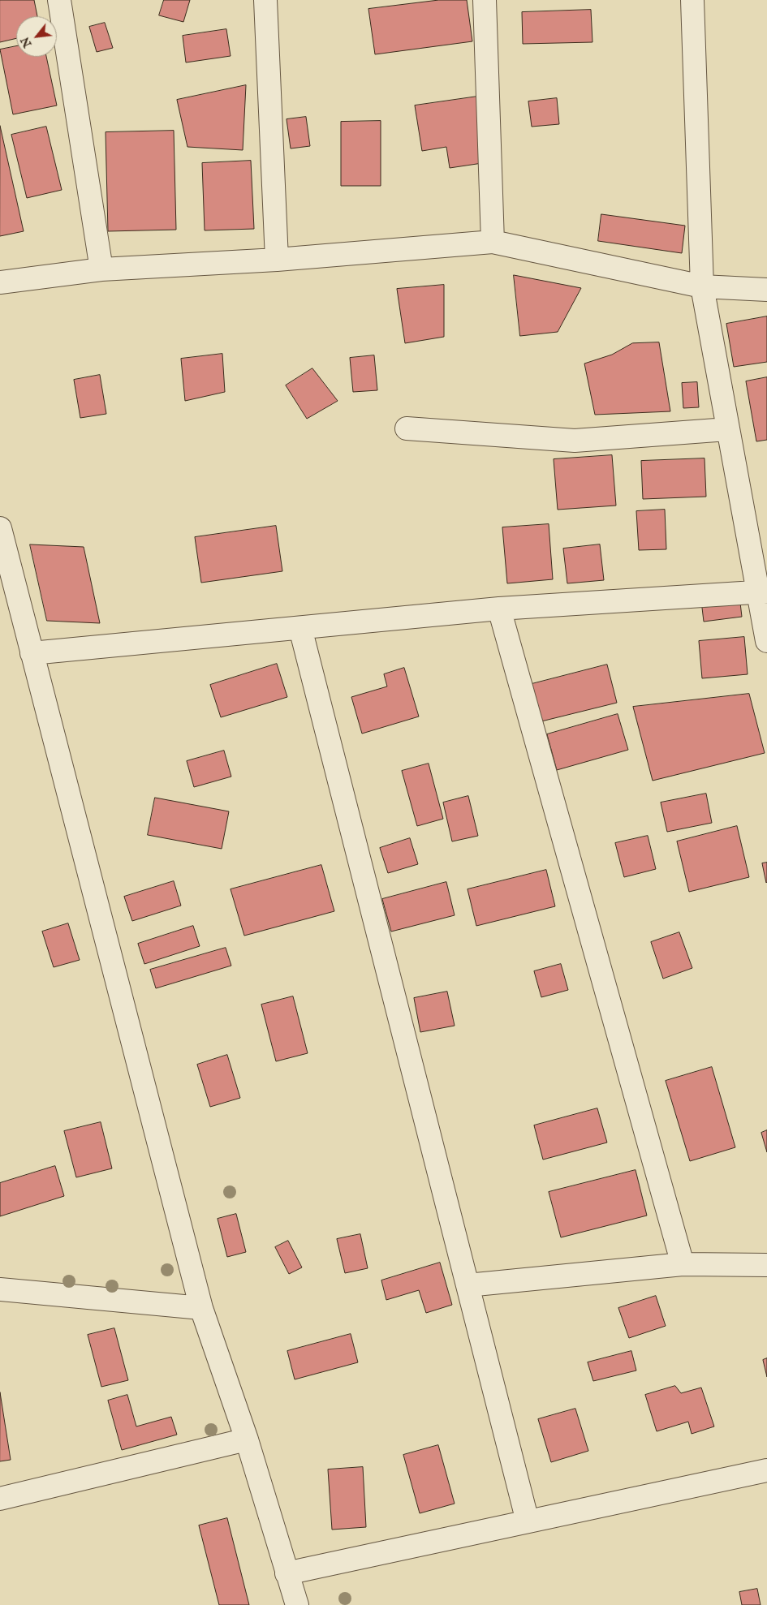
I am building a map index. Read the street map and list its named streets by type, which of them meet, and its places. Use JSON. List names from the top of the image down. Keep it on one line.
{"north":"bottom left"}
